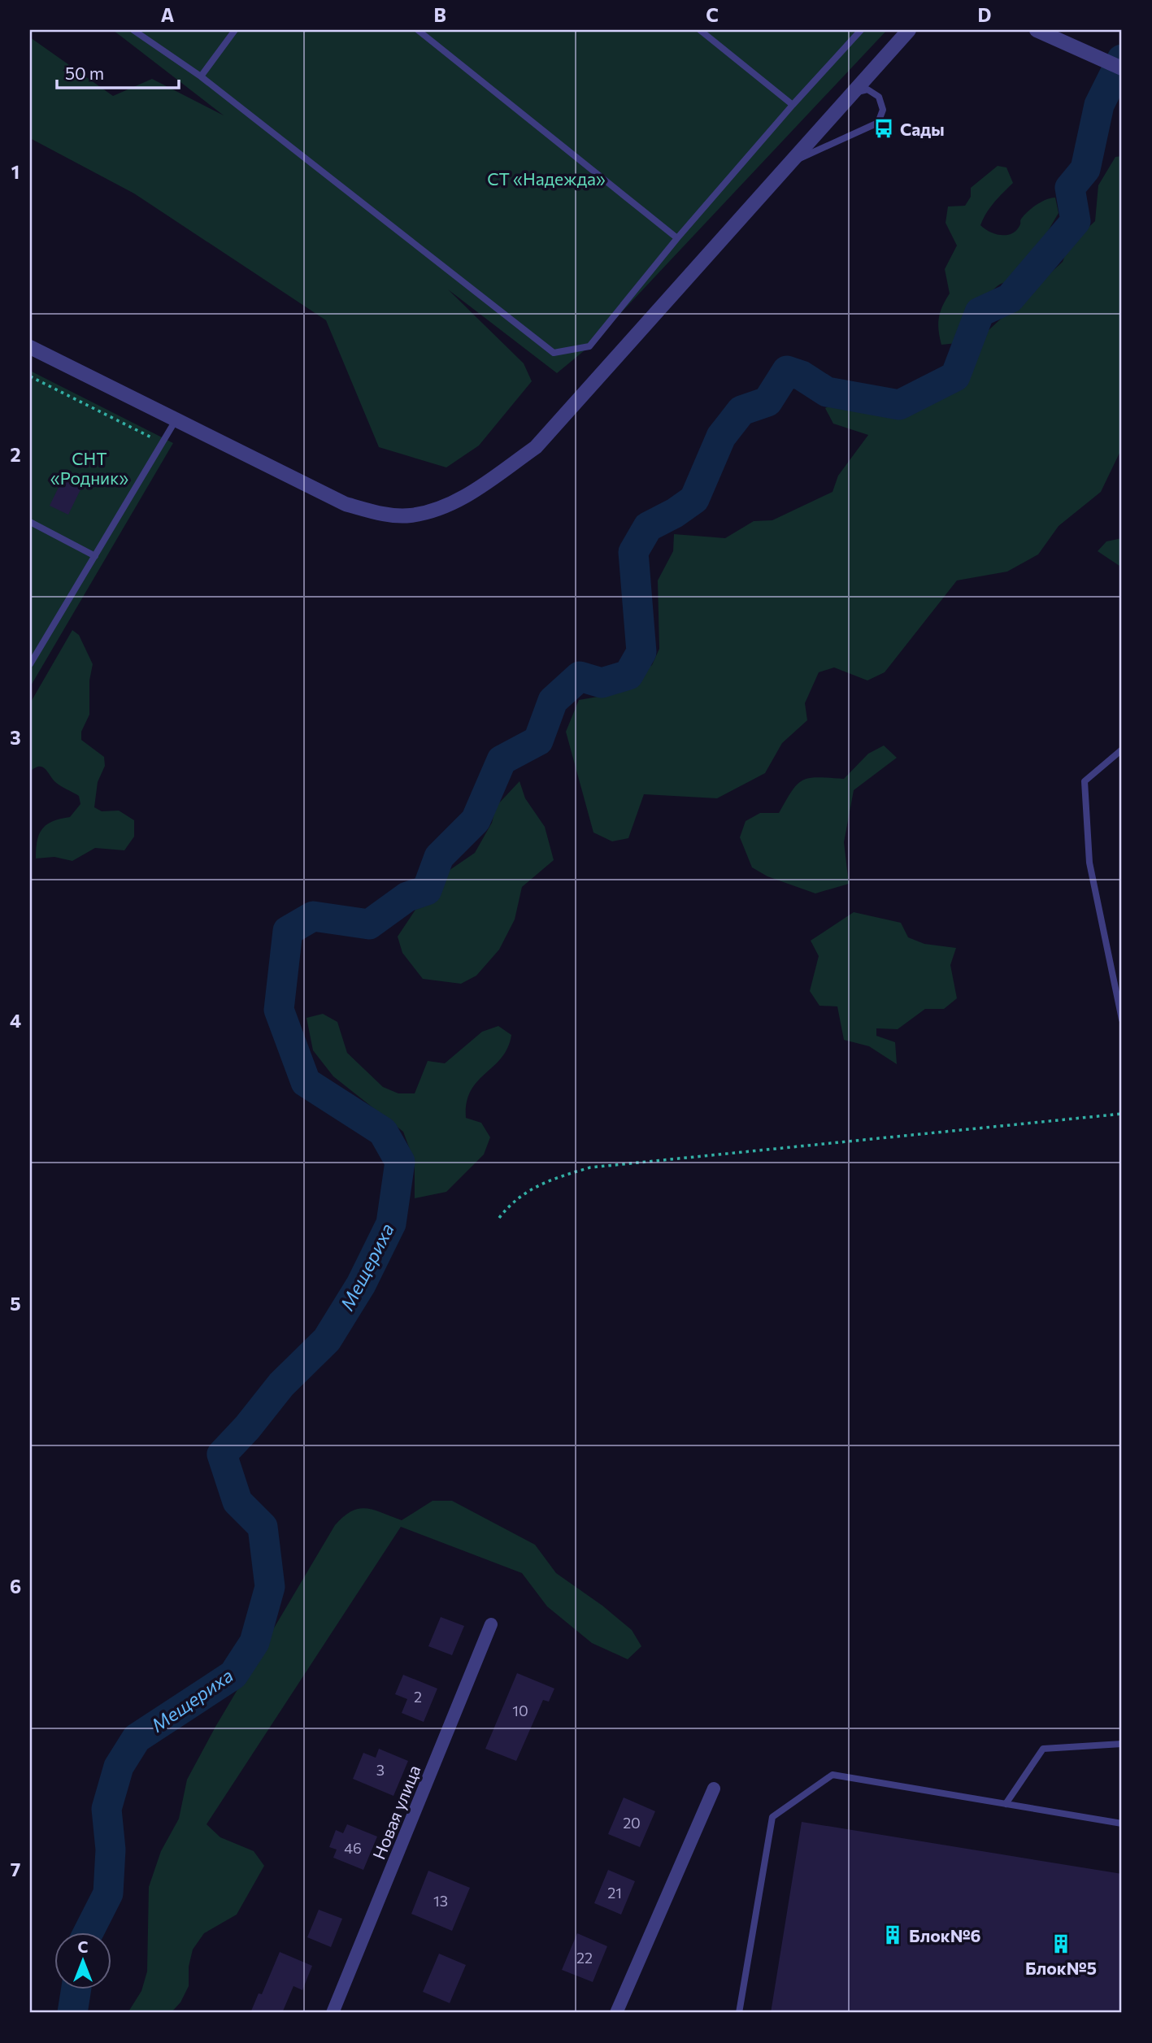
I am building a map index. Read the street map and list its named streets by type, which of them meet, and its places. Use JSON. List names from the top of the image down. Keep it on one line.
{"streets":{"street":["Новая улица"]},"water":["Мещериха"],"parks":["СТ «Надежда»","СНТ «Родник»"],"places":{"bus stop":["Сады"],"building":["Блок№6","Блок№5"]},"house_numbers":["2","10","3","20","46","21","13","22"],"scale_bar":"50 m","north":"top","grid":{"columns":["A","B","C","D"],"rows":["1","2","3","4","5","6","7"]}}
